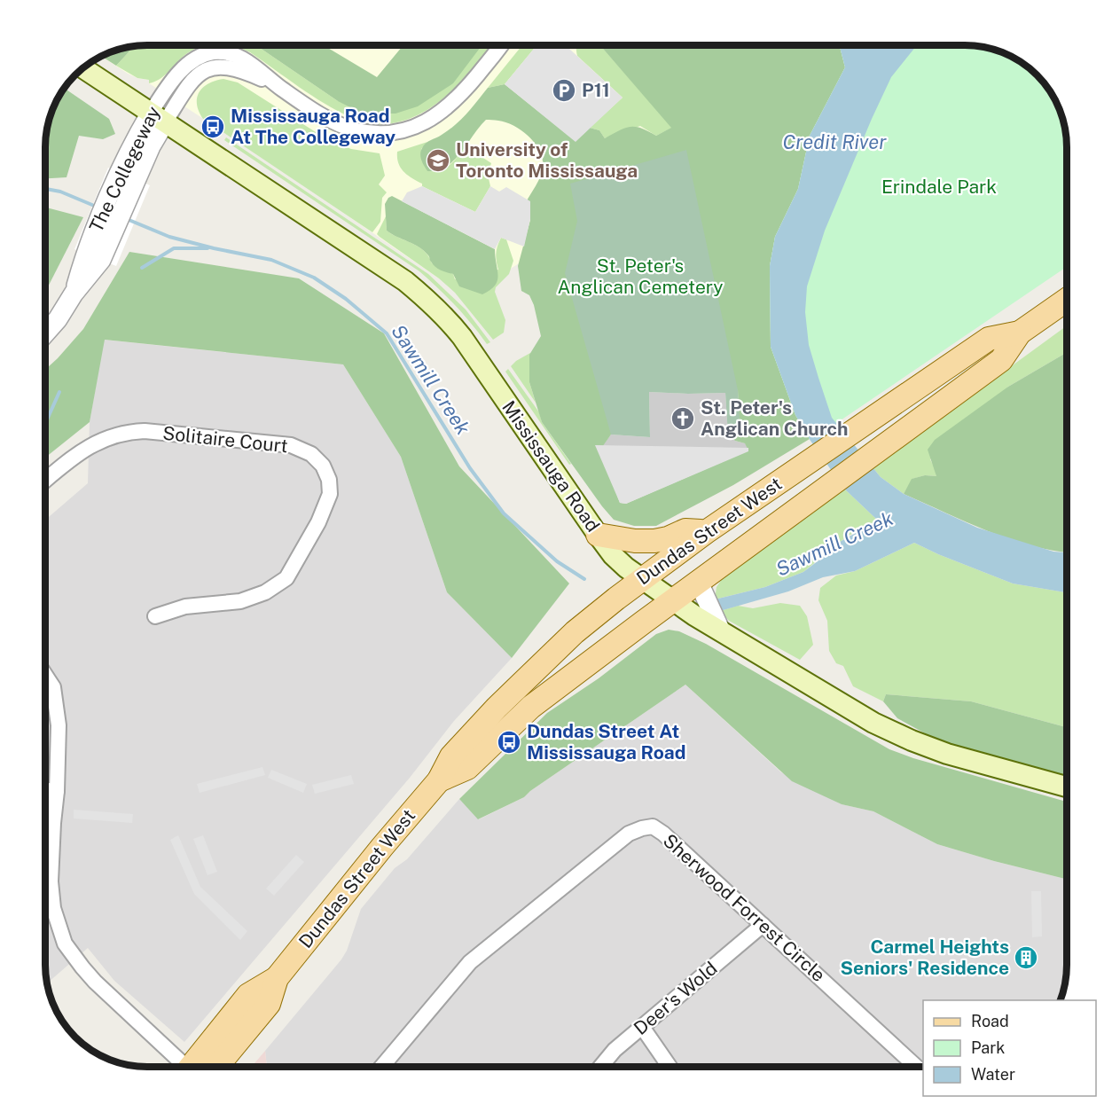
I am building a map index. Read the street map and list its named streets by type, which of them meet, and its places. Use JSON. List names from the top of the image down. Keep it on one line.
{"streets":{"main road":["Mississauga Road","Dundas Street West"],"street":["The Collegeway","Solitaire Court","Sherwood Forrest Circle","Deer's Wold"]},"crossings":[["The Collegeway","Mississauga Road"],["Mississauga Road","Dundas Street West"],["Sherwood Forrest Circle","Deer's Wold"]],"water":["Credit River","Sawmill Creek"],"parks":["Erindale Park","St. Peter's Anglican Cemetery"],"places":{"parking":["P11"],"bus stop":["Mississauga Road At The Collegeway","Dundas Street At Mississauga Road"],"school or university":["University of Toronto Mississauga"],"church":["St. Peter's Anglican Church"],"building":["Carmel Heights Seniors' Residence"]},"legend":["Road","Park","Water"]}
